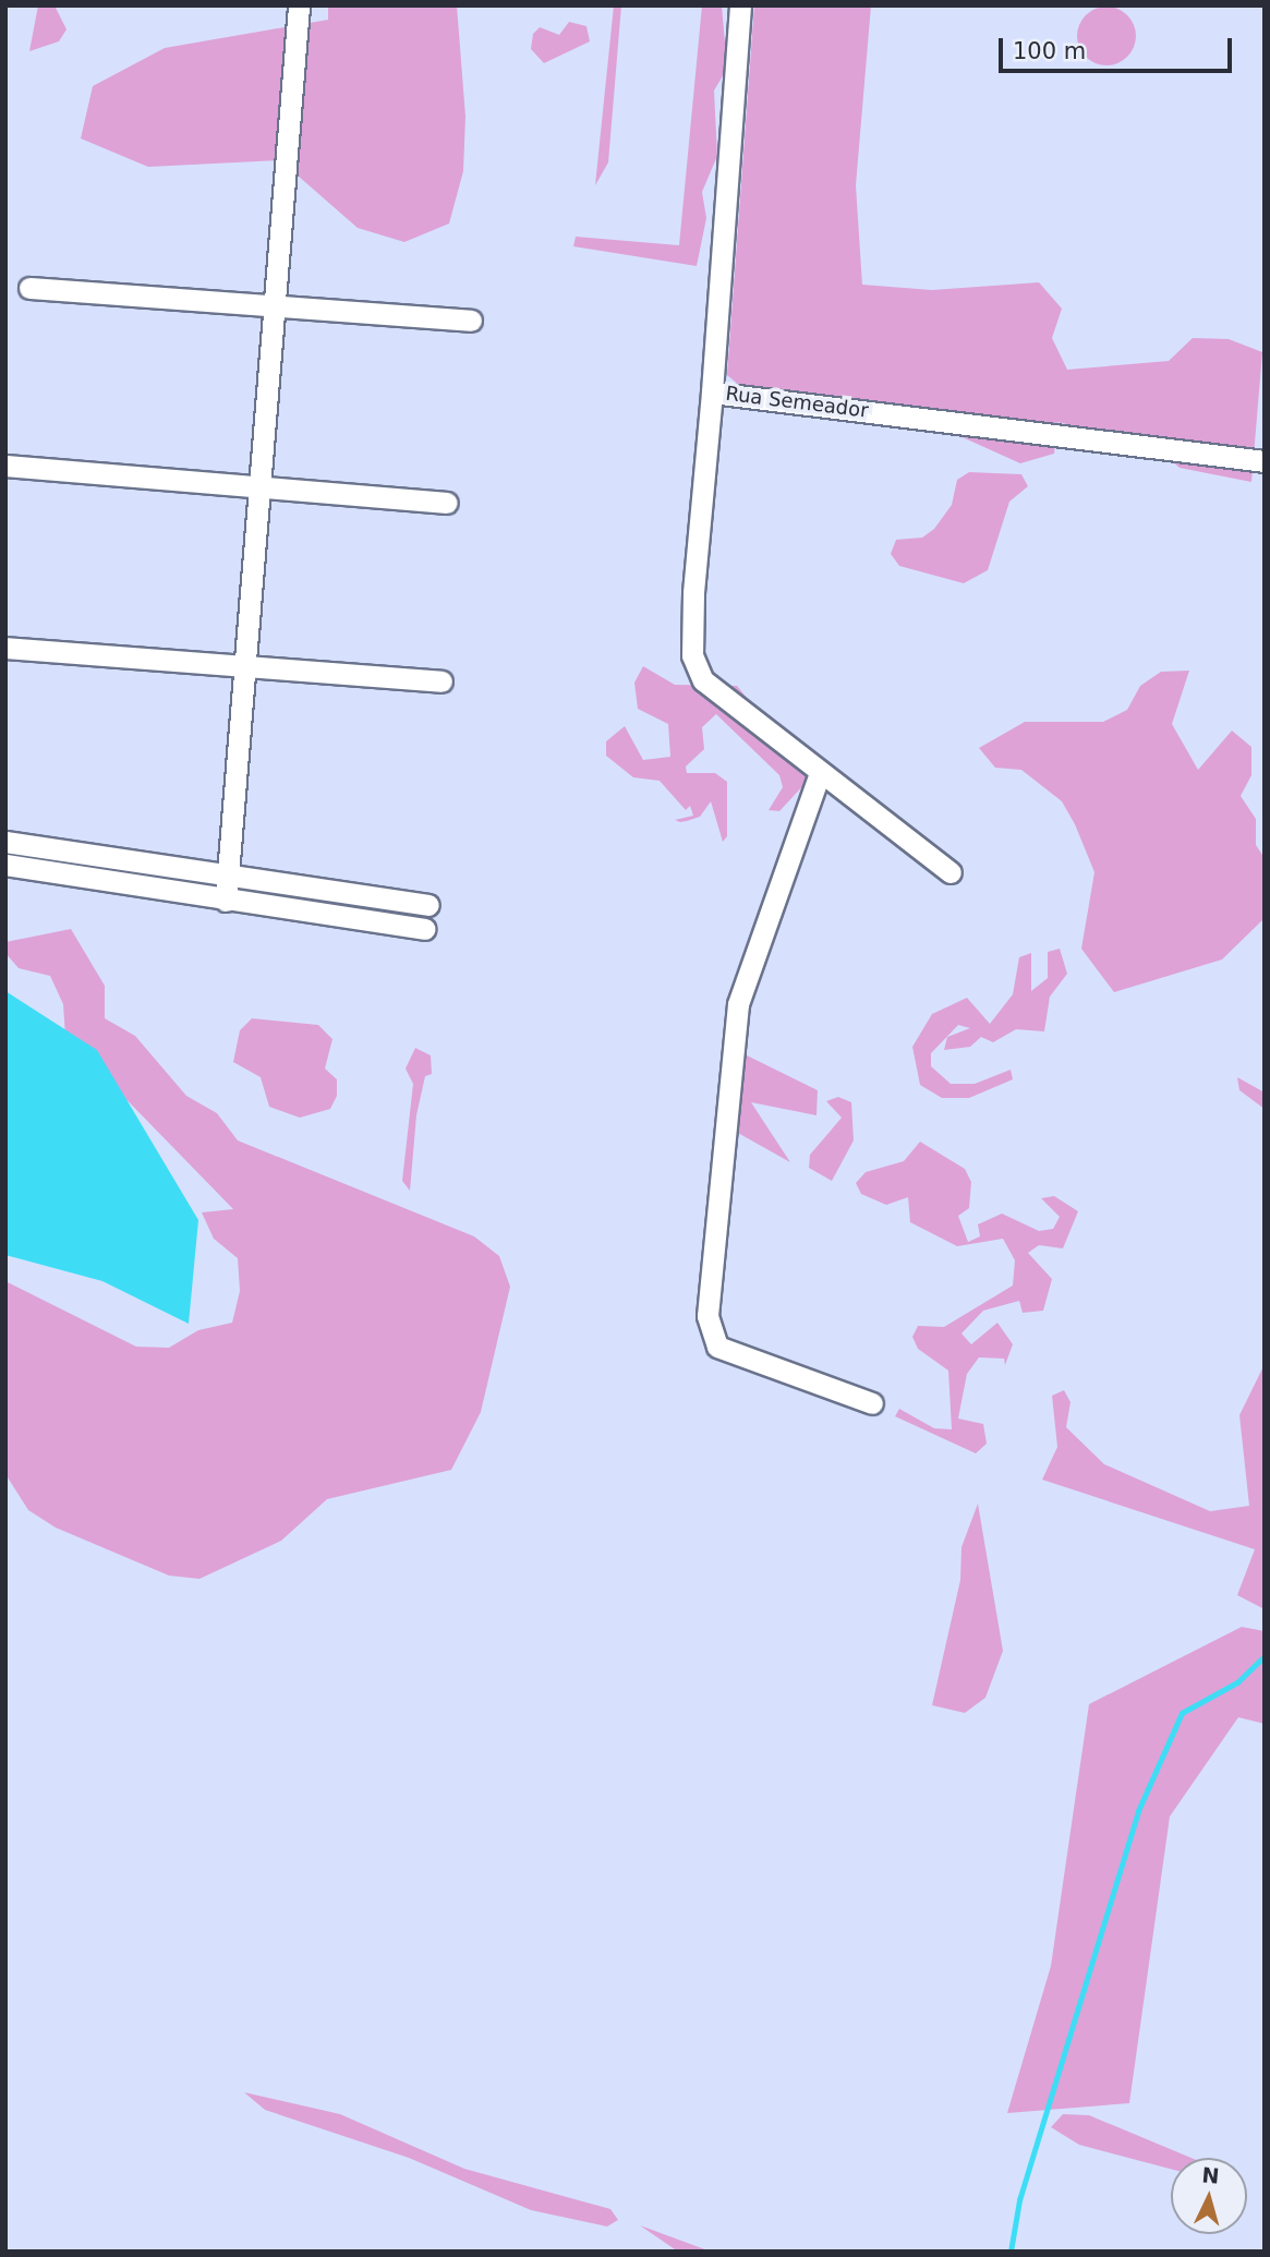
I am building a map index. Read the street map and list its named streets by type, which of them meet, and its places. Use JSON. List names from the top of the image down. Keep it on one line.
{"streets":{"street":["Rua Semeador"]},"scale_bar":"100 m","north":"top"}
